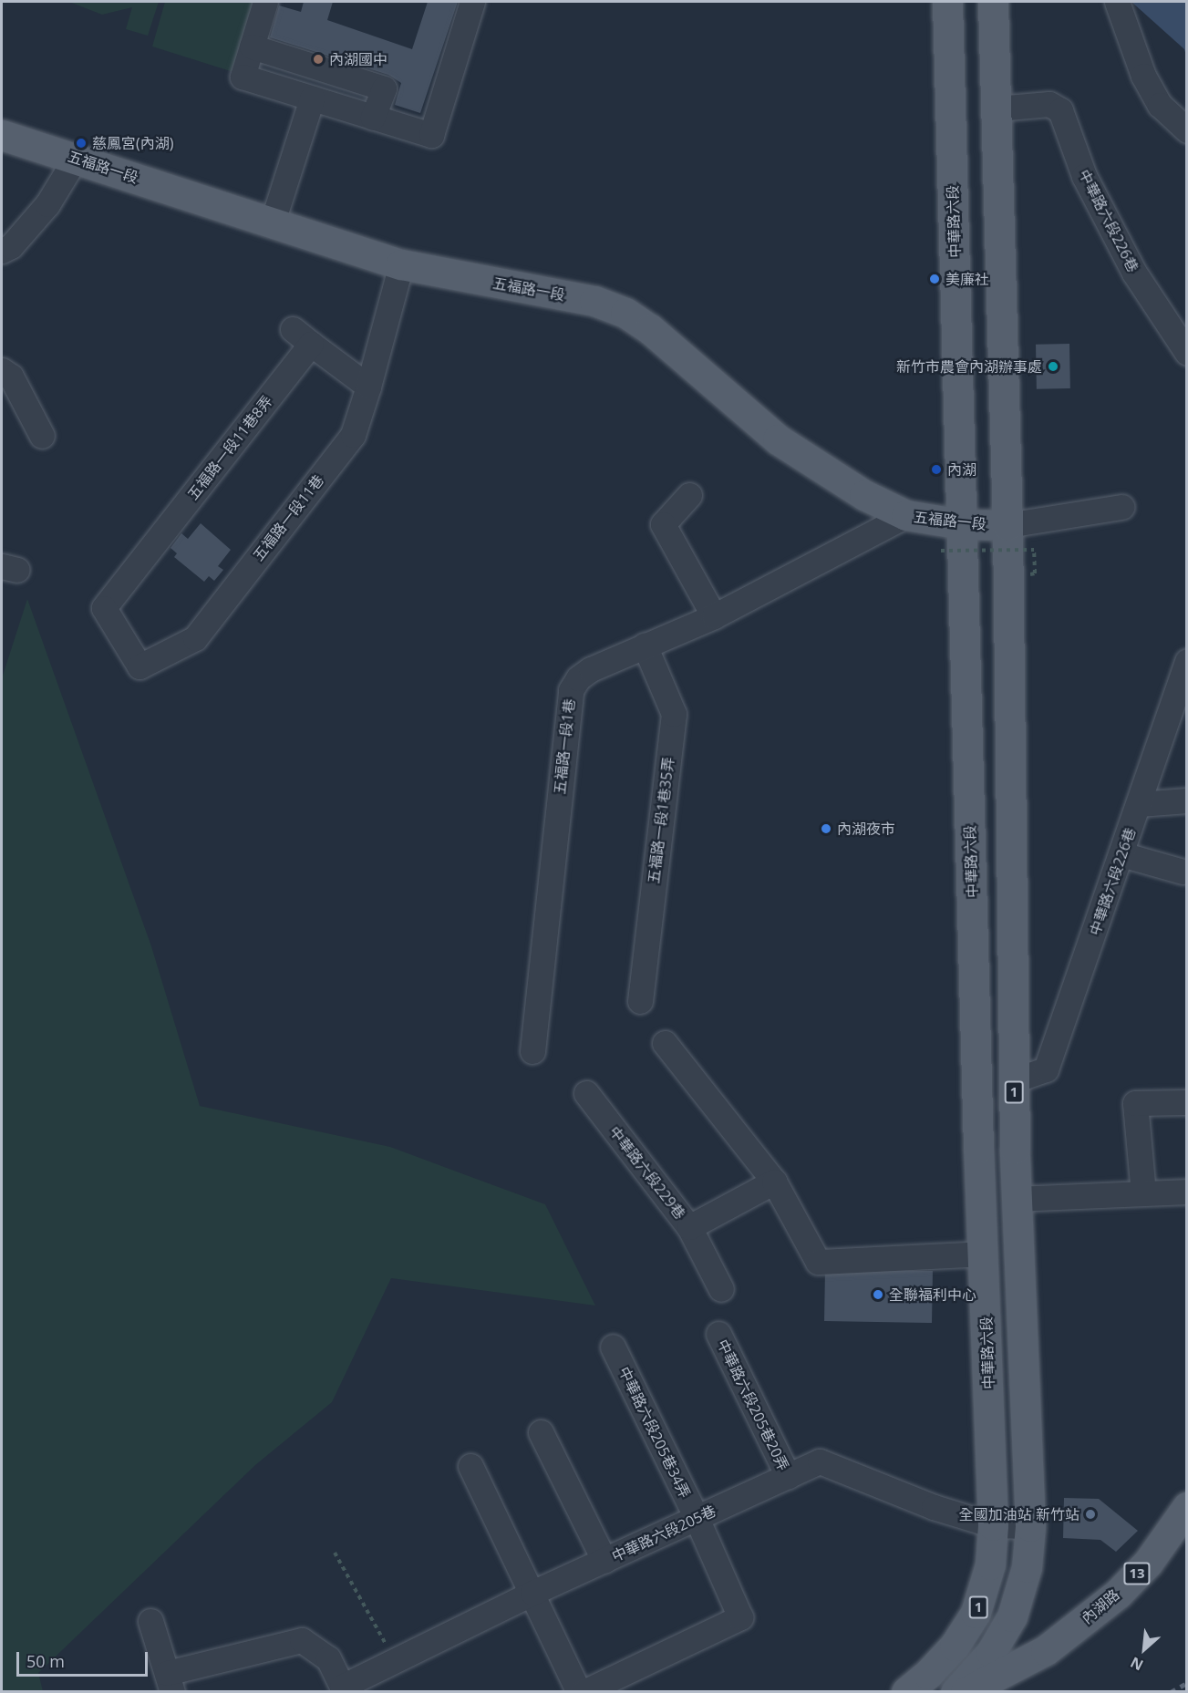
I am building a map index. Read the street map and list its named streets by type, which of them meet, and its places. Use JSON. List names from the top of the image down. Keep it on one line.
{"streets":{"main road":["五福路一段","中華路六段","1","13","內湖路"],"street":["中華路六段226巷","五福路一段11巷8弄","五福路一段11巷","五福路一段1巷","五福路一段1巷35弄","中華路六段229巷","中華路六段205巷20弄","中華路六段205巷34弄","中華路六段205巷"]},"crossings":[["五福路一段","中華路六段"],["五福路一段","五福路一段11巷"],["五福路一段","五福路一段1巷"],["五福路一段","1"],["中華路六段226巷","1"],["中華路六段","中華路六段205巷"],["中華路六段","內湖路"],["五福路一段11巷8弄","五福路一段11巷"],["五福路一段1巷","五福路一段1巷35弄"],["1","中華路六段205巷"],["1","內湖路"],["中華路六段205巷20弄","中華路六段205巷"],["中華路六段205巷34弄","中華路六段205巷"]],"places":["內湖國中","慈鳳宮(內湖)","美廉社","新竹市農會內湖辦事處","內湖","內湖夜市","全聯福利中心","全國加油站 新竹站"],"scale_bar":"50 m","north":"bottom left"}
